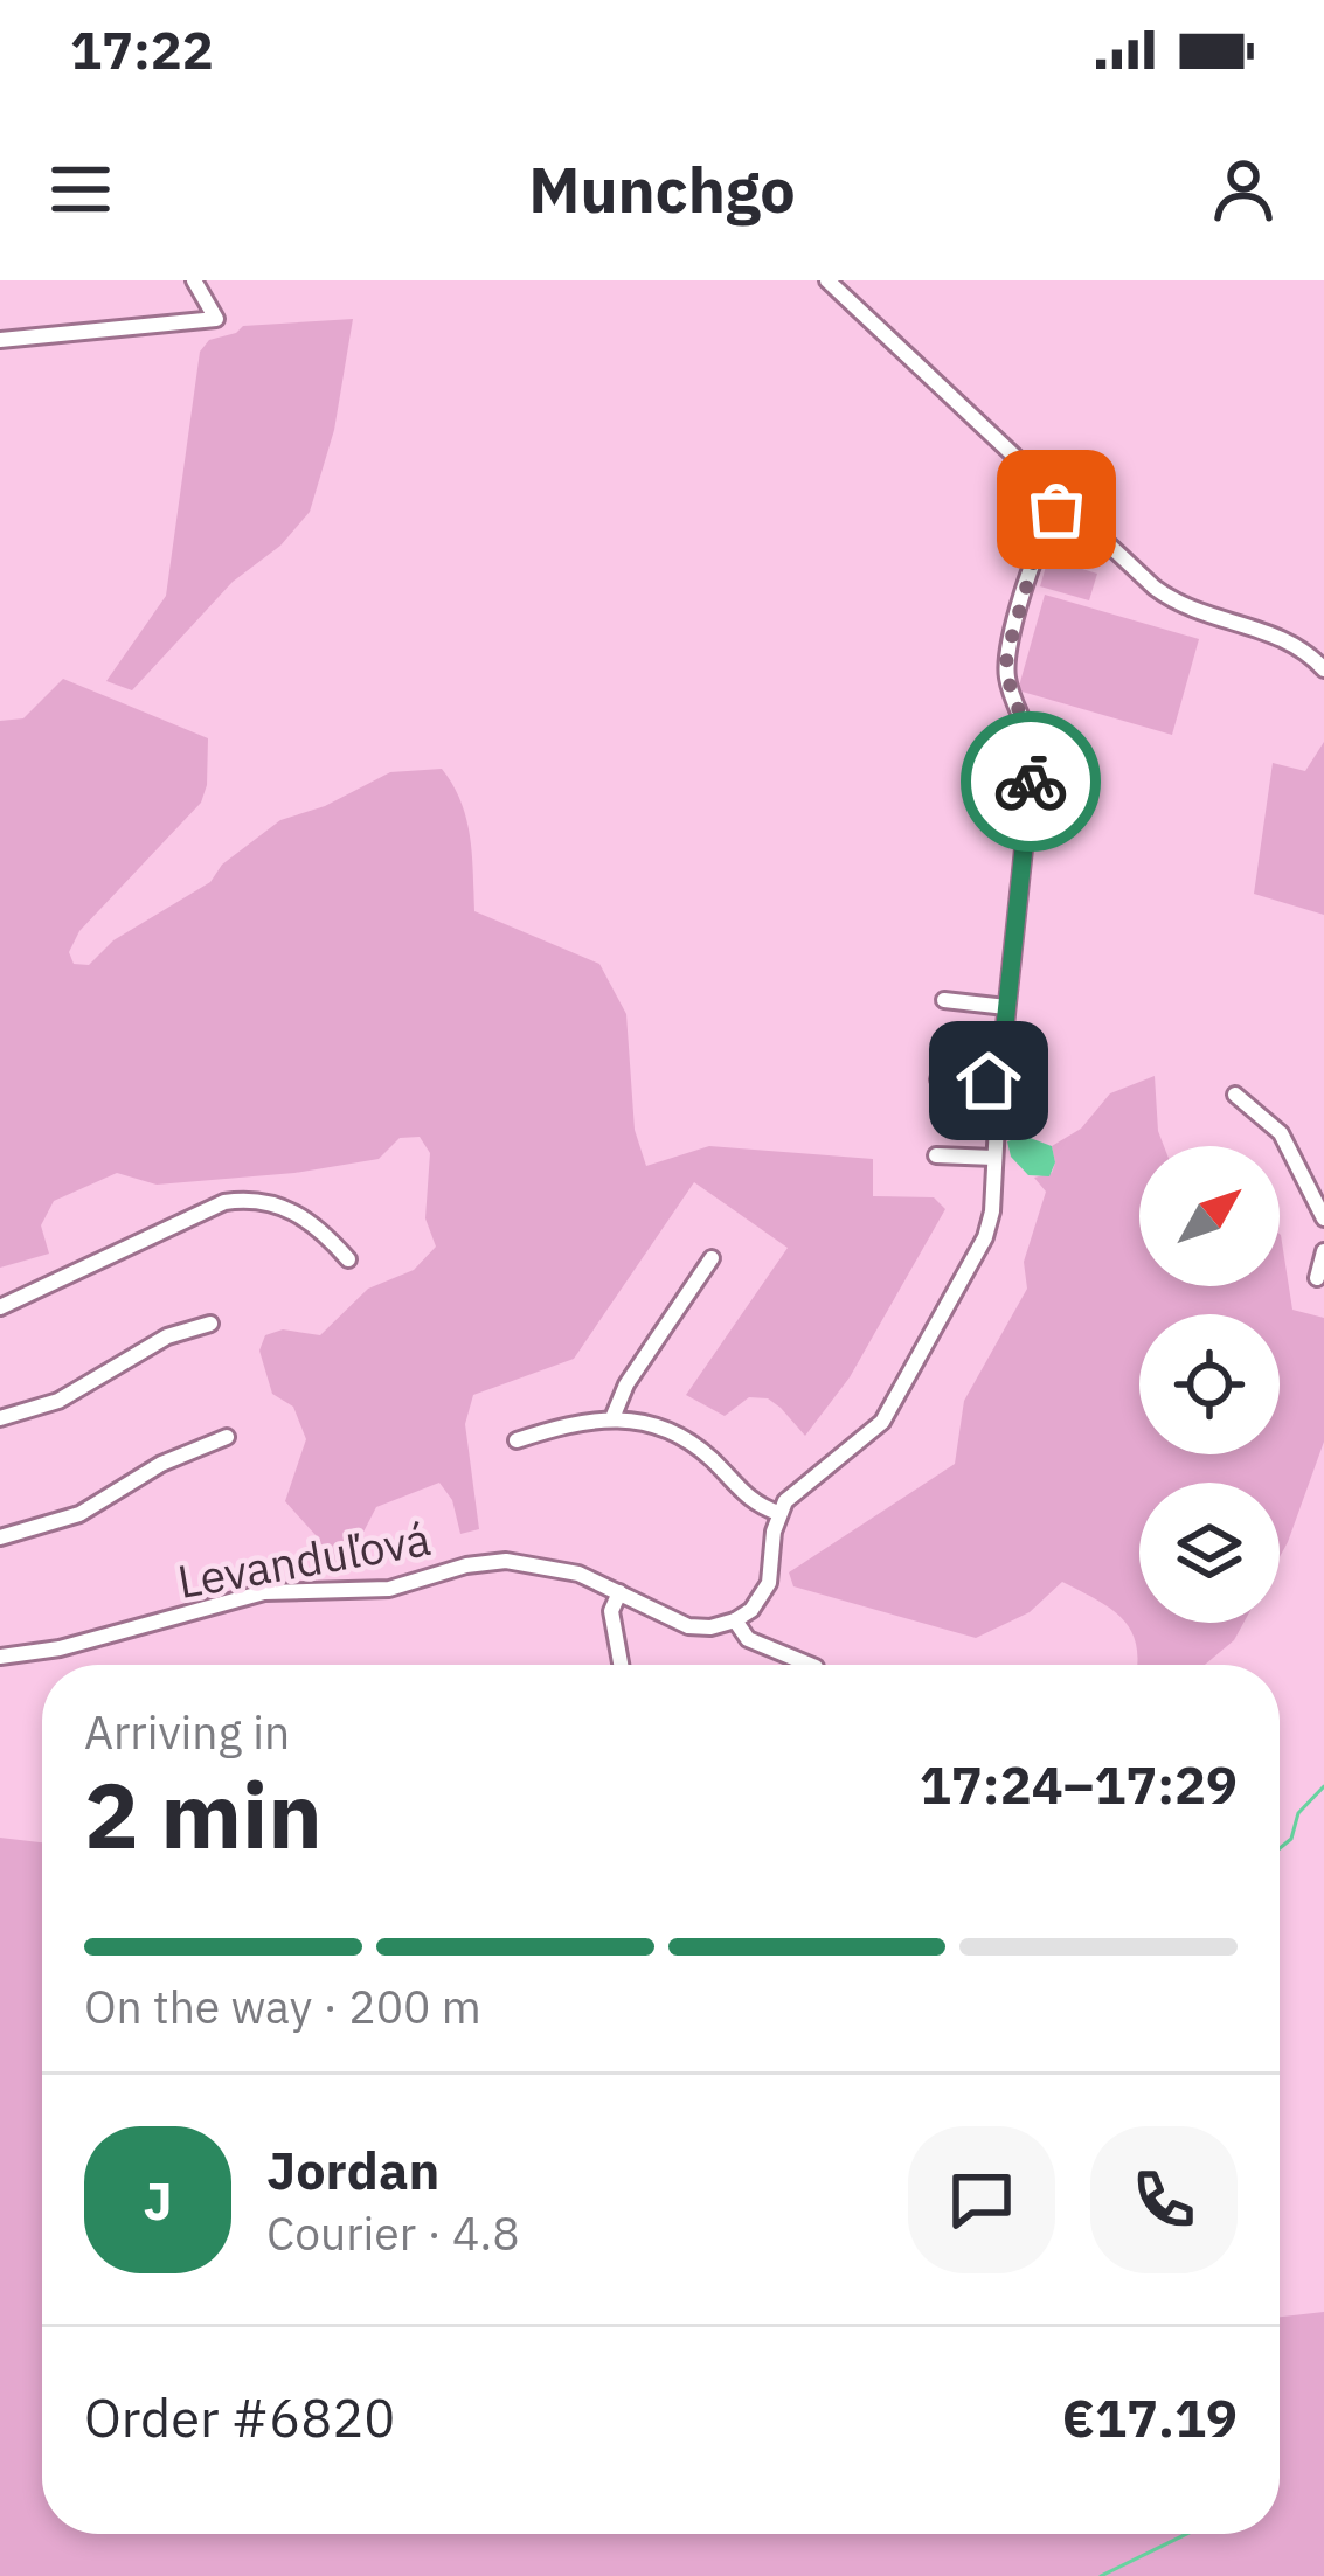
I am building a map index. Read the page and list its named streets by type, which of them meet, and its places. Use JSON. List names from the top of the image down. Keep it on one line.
{"streets":{"street":["Levanduľová"]},"north":"top right","page":{"status":"17:22","header":"Munchgo","heading":["2 min","Arriving in","17:24–17:29"],"panel":["Jordan","Courier · 4.8","Order #6820","€17.19"],"bar":"On the way · 200 m","round":"J"}}
